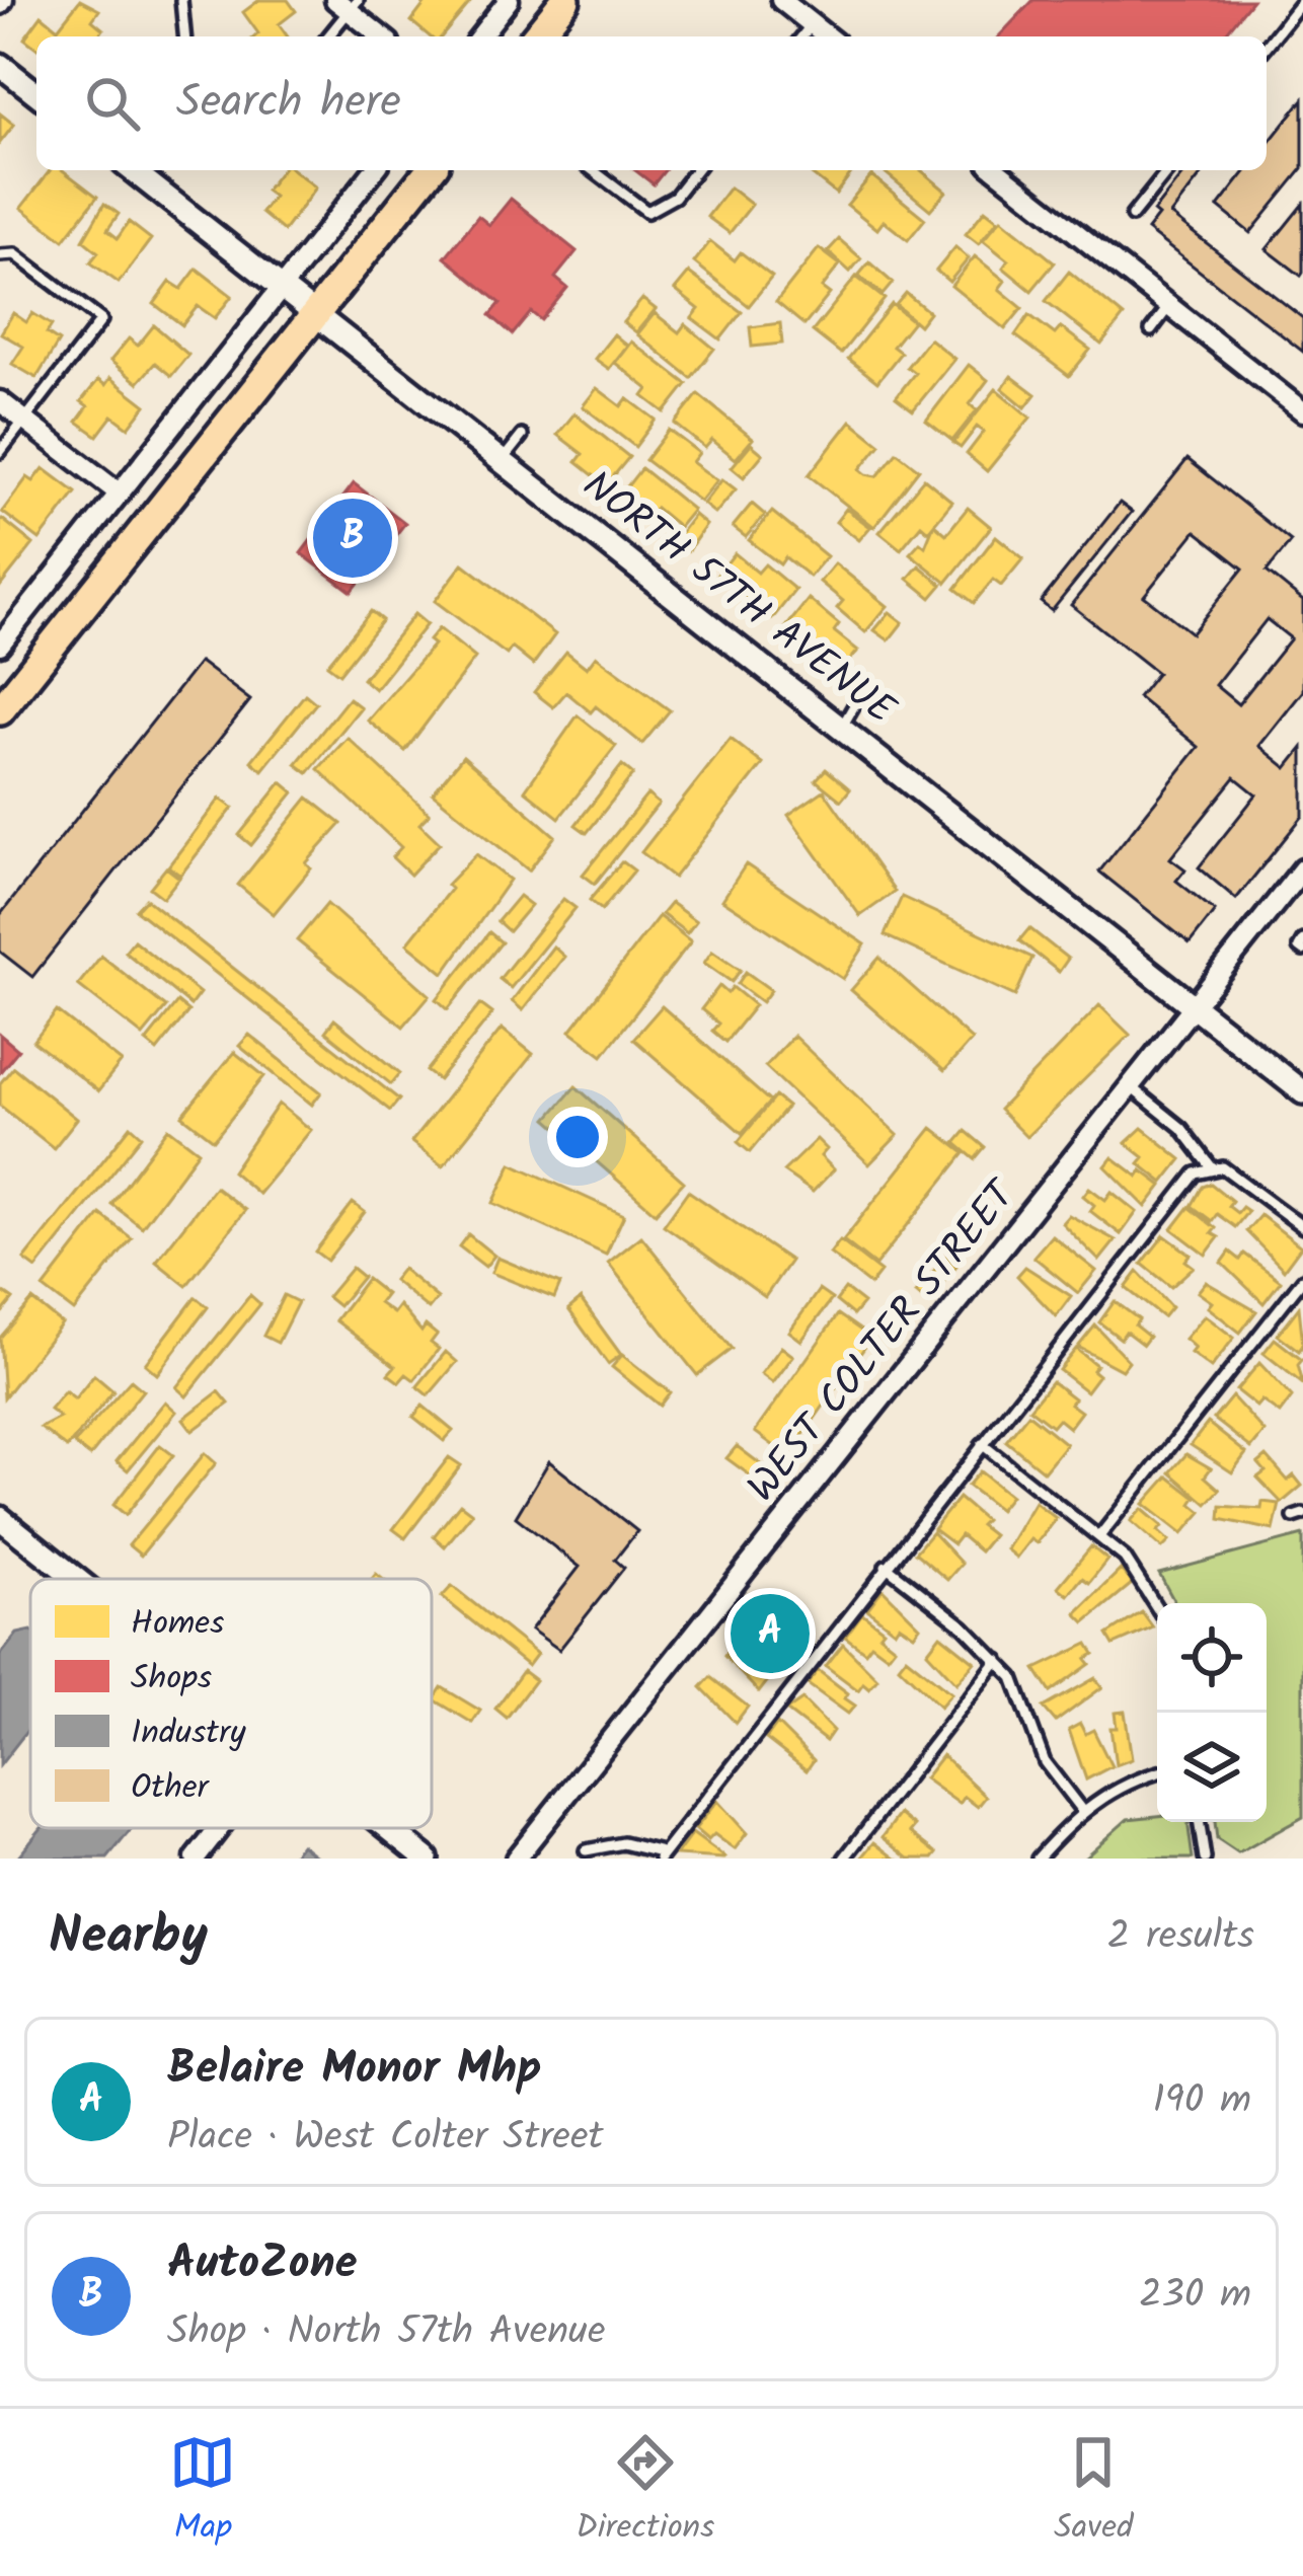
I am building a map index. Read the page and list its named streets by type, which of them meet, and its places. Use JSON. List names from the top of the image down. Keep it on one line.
{"streets":{"street":["NORTH 57TH AVENUE","WEST COLTER STREET"]},"crossings":[["NORTH 57TH AVENUE","WEST COLTER STREET"]],"legend":["Homes","Shops","Industry","Other"],"page":{"search":"Search here","pins":["B","A"],"heading":["Nearby","2 results"],"list":[{"mark":"A","name":"Belaire Monor Mhp","note":"Place · West Colter Street","value":"190 m"},{"mark":"B","name":"AutoZone","note":"Shop · North 57th Avenue","value":"230 m"}],"nav":["Map","Directions","Saved"]}}
